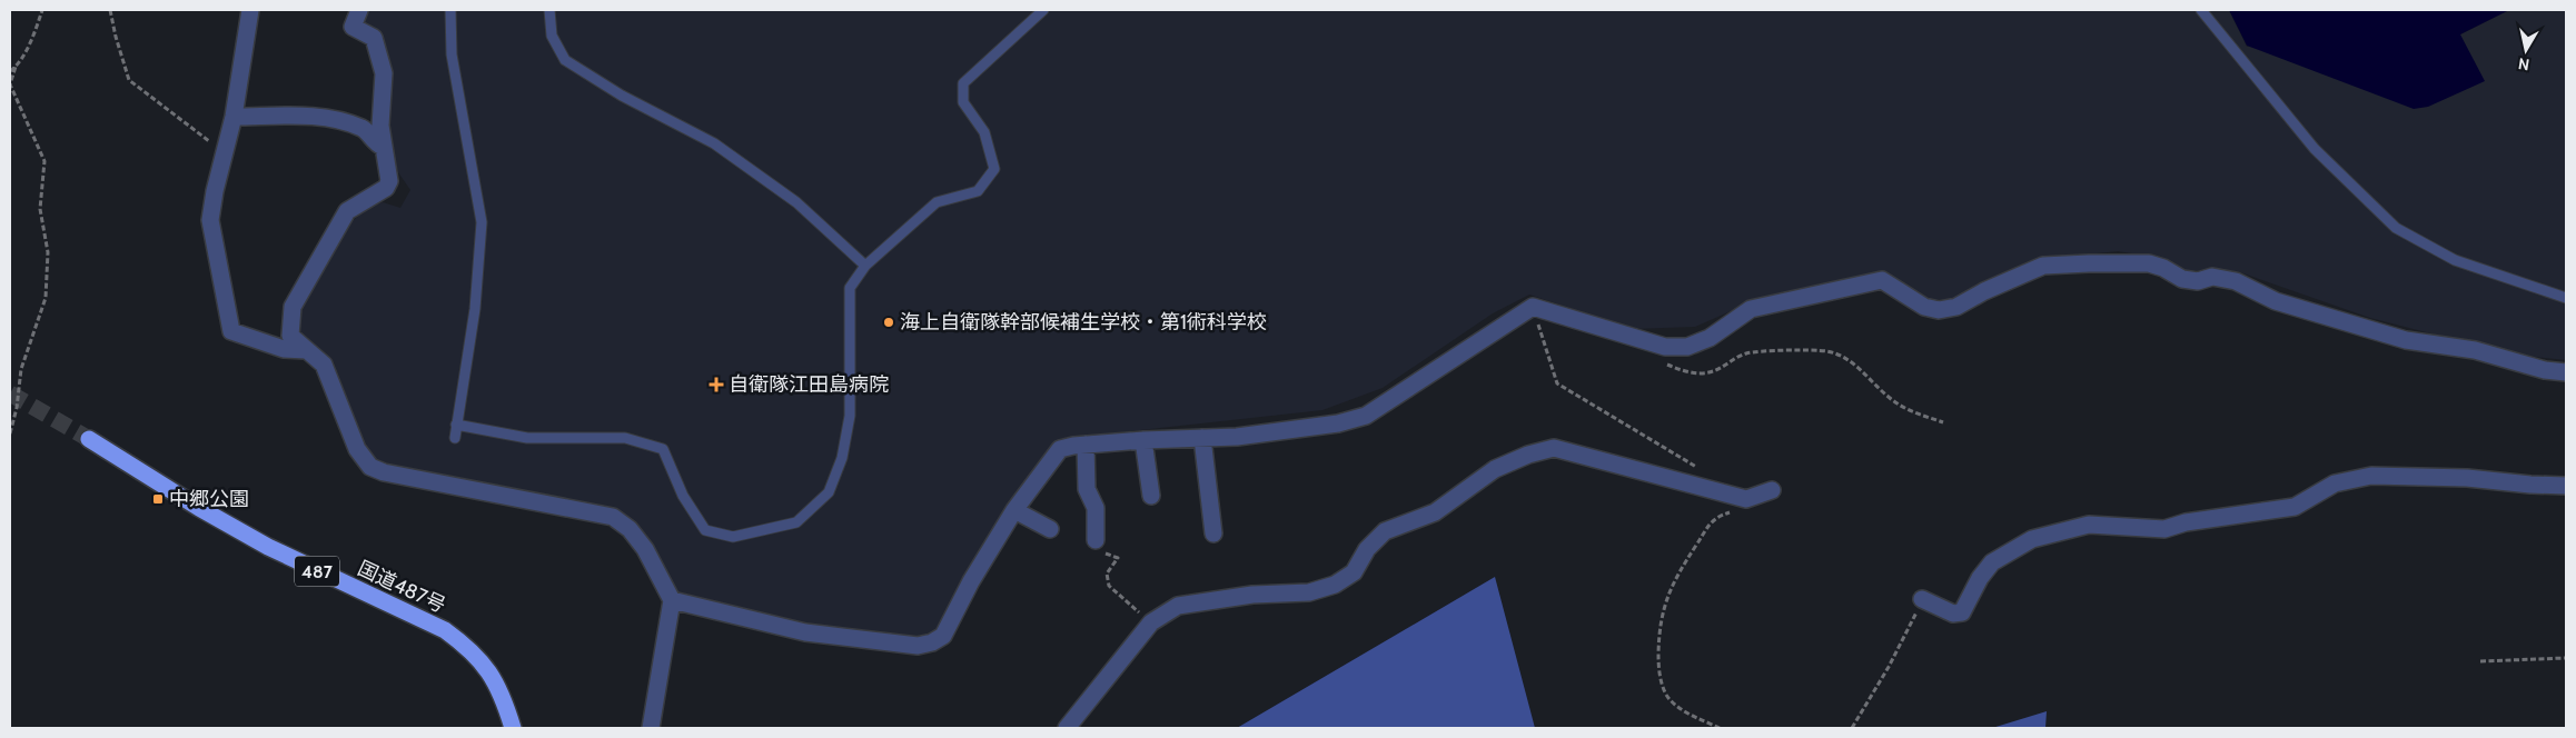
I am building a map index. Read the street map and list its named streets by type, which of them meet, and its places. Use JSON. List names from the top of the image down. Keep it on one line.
{"streets":{"highway":["487","国道487号"]},"places":{"other":["海上自衛隊幹部候補生学校・第1術科学校"],"health":["自衛隊江田島病院"],"transit":["中郷公園"]},"north":"bottom"}
